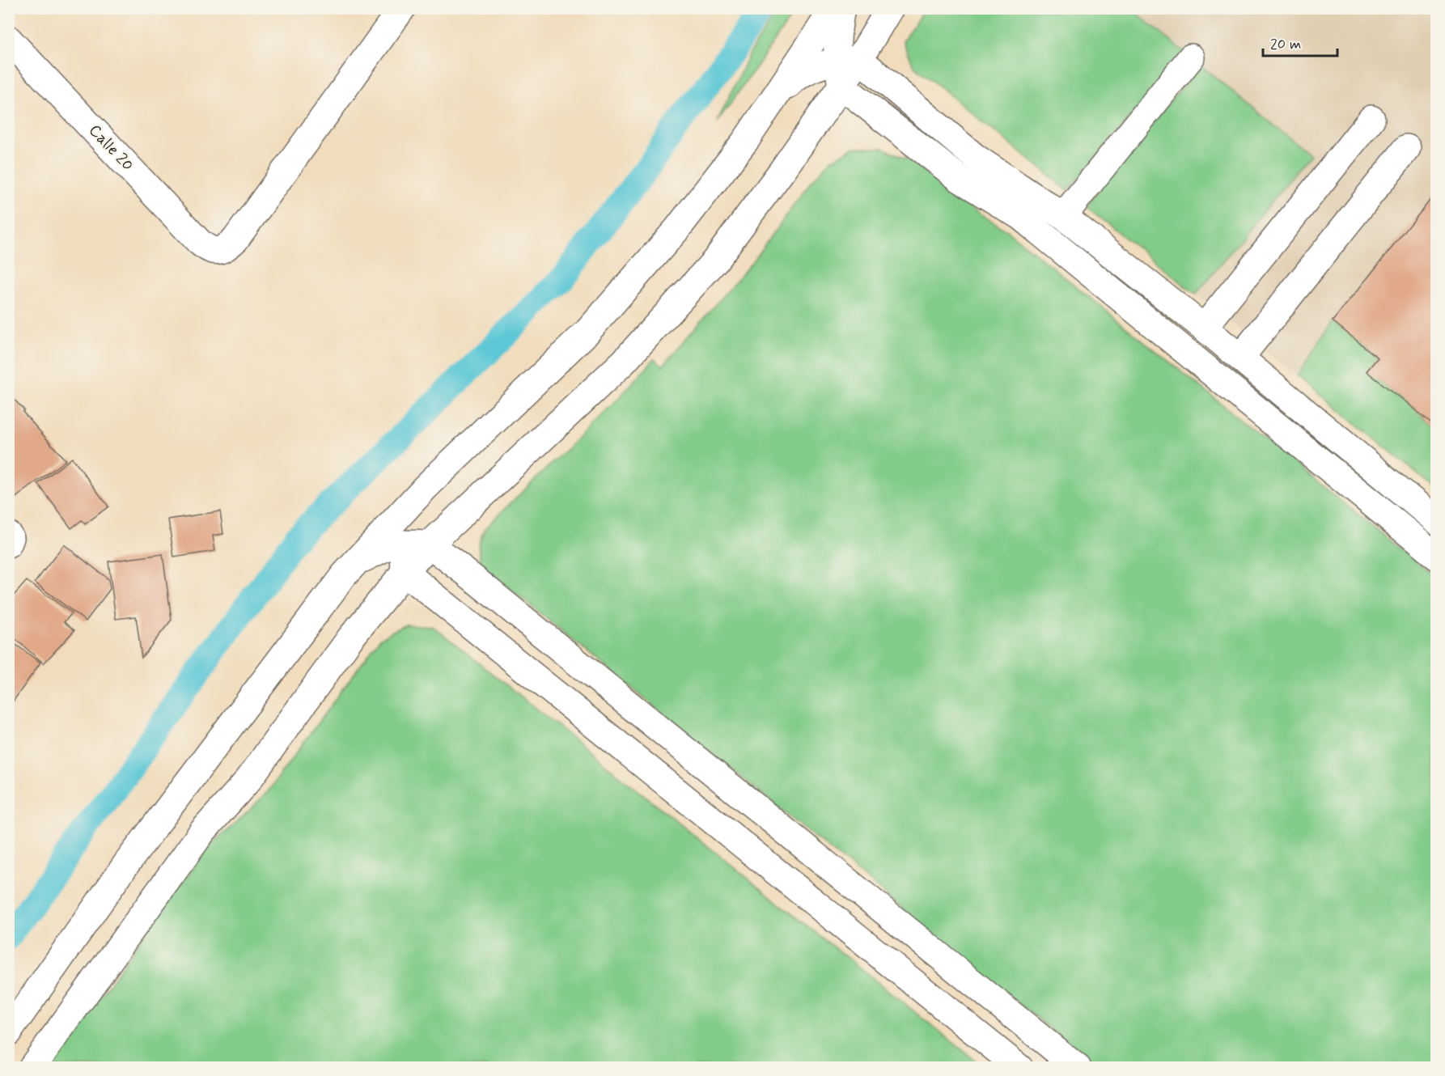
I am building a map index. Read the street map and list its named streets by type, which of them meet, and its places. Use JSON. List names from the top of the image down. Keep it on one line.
{"streets":{"street":["Calle 20"]},"scale_bar":"20 m"}
